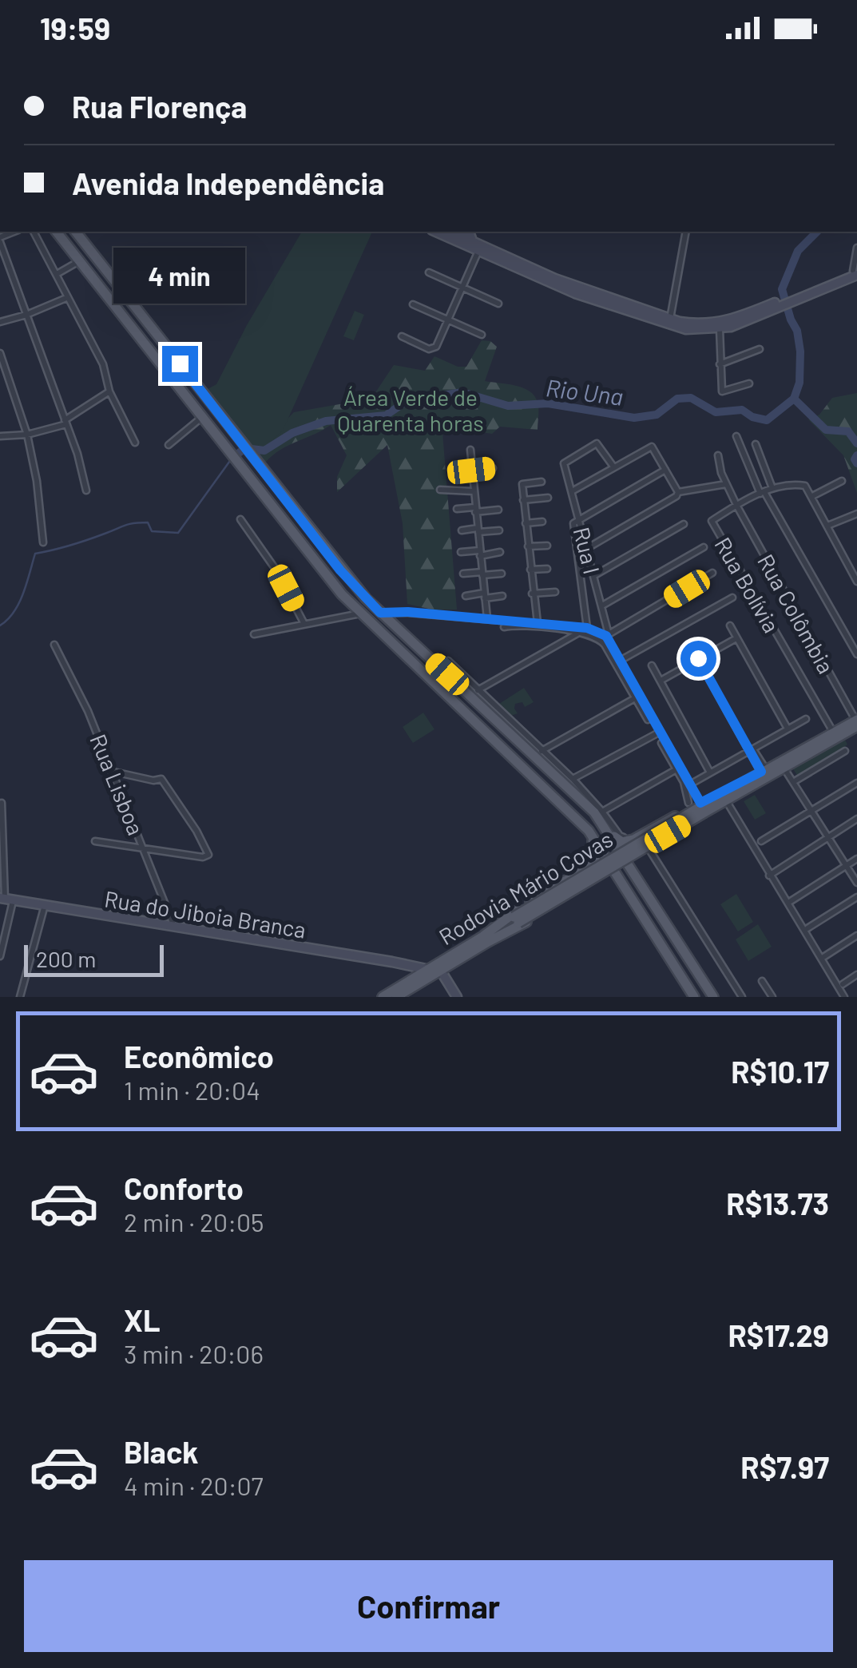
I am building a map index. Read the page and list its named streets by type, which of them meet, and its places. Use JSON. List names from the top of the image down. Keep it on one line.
{"streets":{"main road":["Rodovia Mário Covas","Rua do Jiboia Branca"],"street":["Rua I","Rua Bolívia","Rua Colômbia","Rua Lisboa"]},"crossings":[["Rua I","Rodovia Mário Covas"],["Rua Bolívia","Rua Colômbia"],["Rua Bolívia","Rodovia Mário Covas"],["Rua Colômbia","Rodovia Mário Covas"],["Rua Lisboa","Rua do Jiboia Branca"],["Rodovia Mário Covas","Rua do Jiboia Branca"]],"water":["Rio Una"],"parks":["Área Verde de Quarenta horas"],"scale_bar":"200 m","page":{"status":"19:59","banner":["Rua Florença","Avenida Independência"],"bubble":"4 min","scale":"200 m","list":[{"name":"Econômico","note":"1 min · 20:04","value":"R$10.17"},{"name":"Conforto","note":"2 min · 20:05","value":"R$13.73"},{"name":"XL","note":"3 min · 20:06","value":"R$17.29"},{"name":"Black","note":"4 min · 20:07","value":"R$7.97"}],"buttons":"Confirmar"}}
